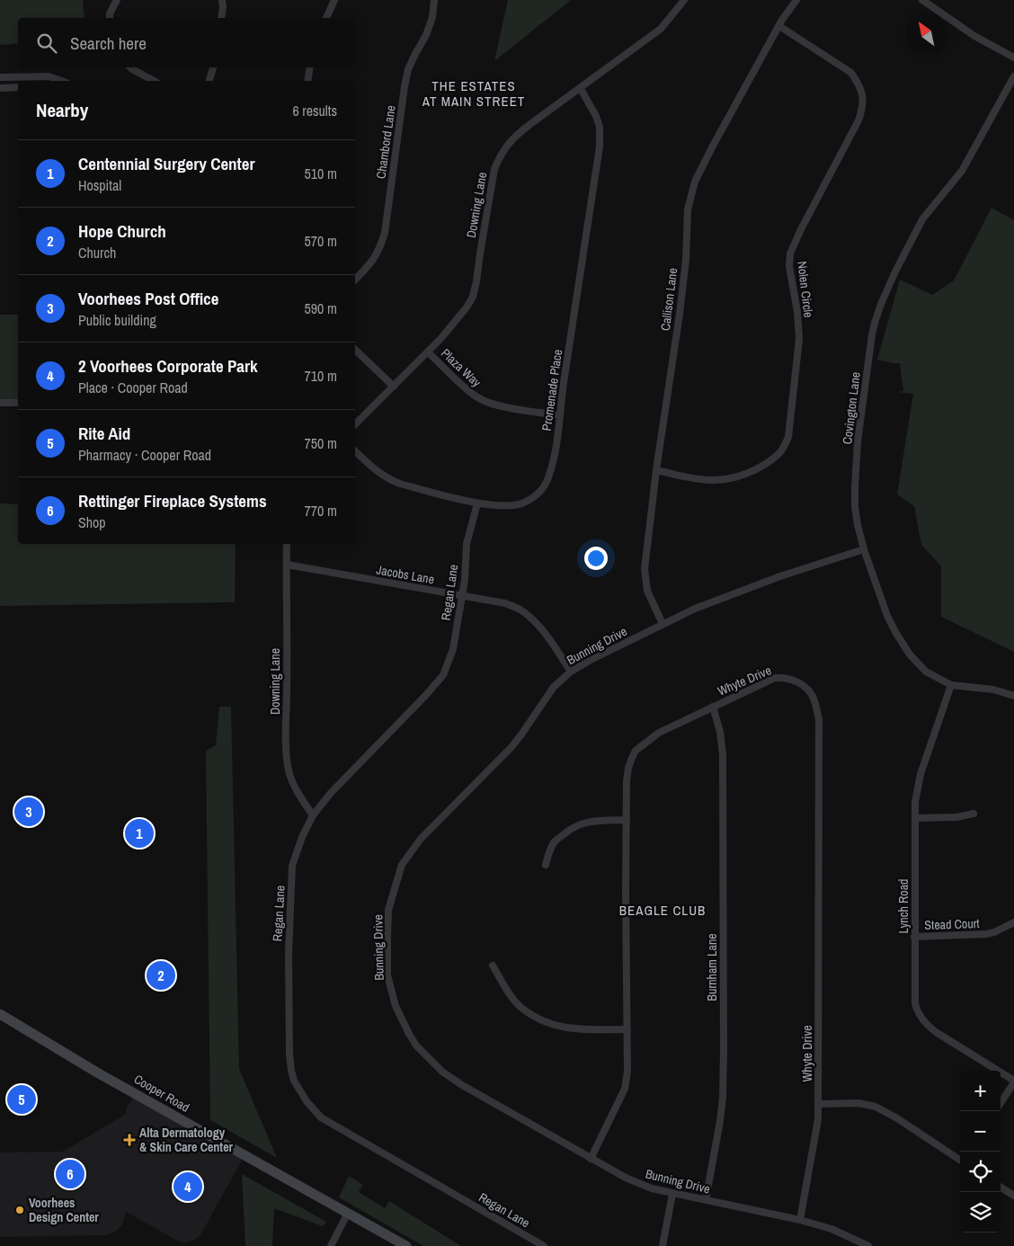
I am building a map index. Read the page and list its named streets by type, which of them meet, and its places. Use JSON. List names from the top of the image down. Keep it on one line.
{"streets":{"street":["Chambord Lane","Downing Lane","Nolen Circle","Callison Lane","Plaza Way","Promenade Place","Covington Lane","Jacobs Lane","Regan Lane","Bunning Drive","Whyte Drive","Lynch Road","Stead Court","Burnham Lane","Cooper Road"]},"crossings":[["Downing Lane","Plaza Way"],["Downing Lane","Promenade Place"],["Downing Lane","Jacobs Lane"],["Downing Lane","Regan Lane"],["Nolen Circle","Callison Lane"],["Callison Lane","Bunning Drive"],["Plaza Way","Promenade Place"],["Promenade Place","Regan Lane"],["Covington Lane","Bunning Drive"],["Covington Lane","Lynch Road"],["Jacobs Lane","Regan Lane"],["Jacobs Lane","Bunning Drive"],["Bunning Drive","Whyte Drive"],["Bunning Drive","Burnham Lane"],["Whyte Drive","Burnham Lane"],["Lynch Road","Stead Court"]],"districts":["THE ESTATES AT MAIN STREET","BEAGLE CLUB"],"places":{"health":["Alta Dermatology & Skin Care Center"],"other":["Voorhees Design Center"]},"north":"top left","page":{"search":"Search here","heading":["Nearby","6 results"],"list":[{"mark":"1","name":"Centennial Surgery Center","note":"Hospital","value":"510 m"},{"mark":"2","name":"Hope Church","note":"Church","value":"570 m"},{"mark":"3","name":"Voorhees Post Office","note":"Public building","value":"590 m"},{"mark":"4","name":"2 Voorhees Corporate Park","note":"Place · Cooper Road","value":"710 m"},{"mark":"5","name":"Rite Aid","note":"Pharmacy · Cooper Road","value":"750 m"},{"mark":"6","name":"Rettinger Fireplace Systems","note":"Shop","value":"770 m"}],"pins":["3","1","2","5","6","4"],"map_buttons":["+","−"]}}
